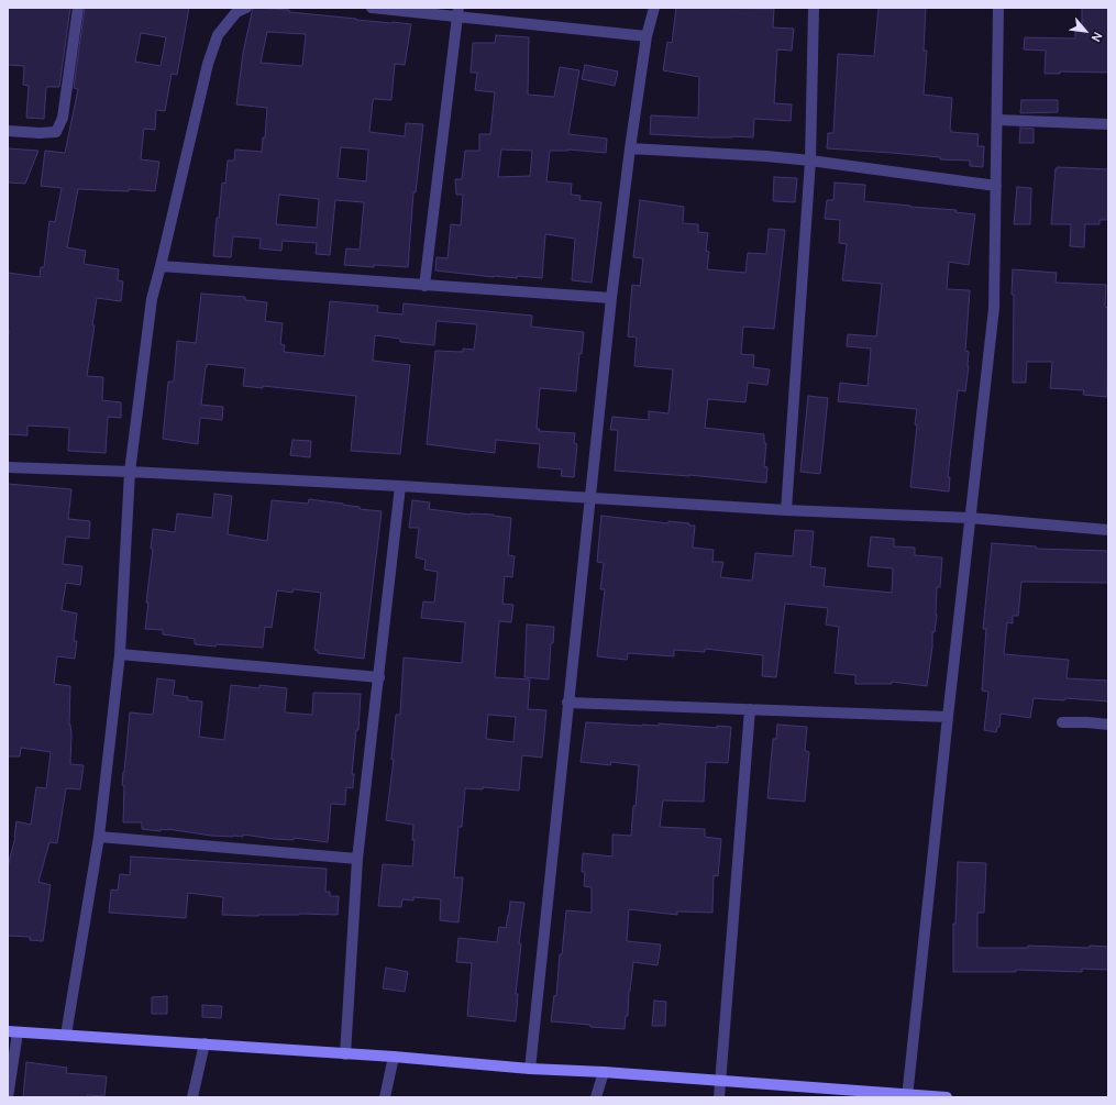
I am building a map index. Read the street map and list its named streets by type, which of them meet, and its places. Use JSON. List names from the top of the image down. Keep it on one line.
{"north":"bottom right"}
